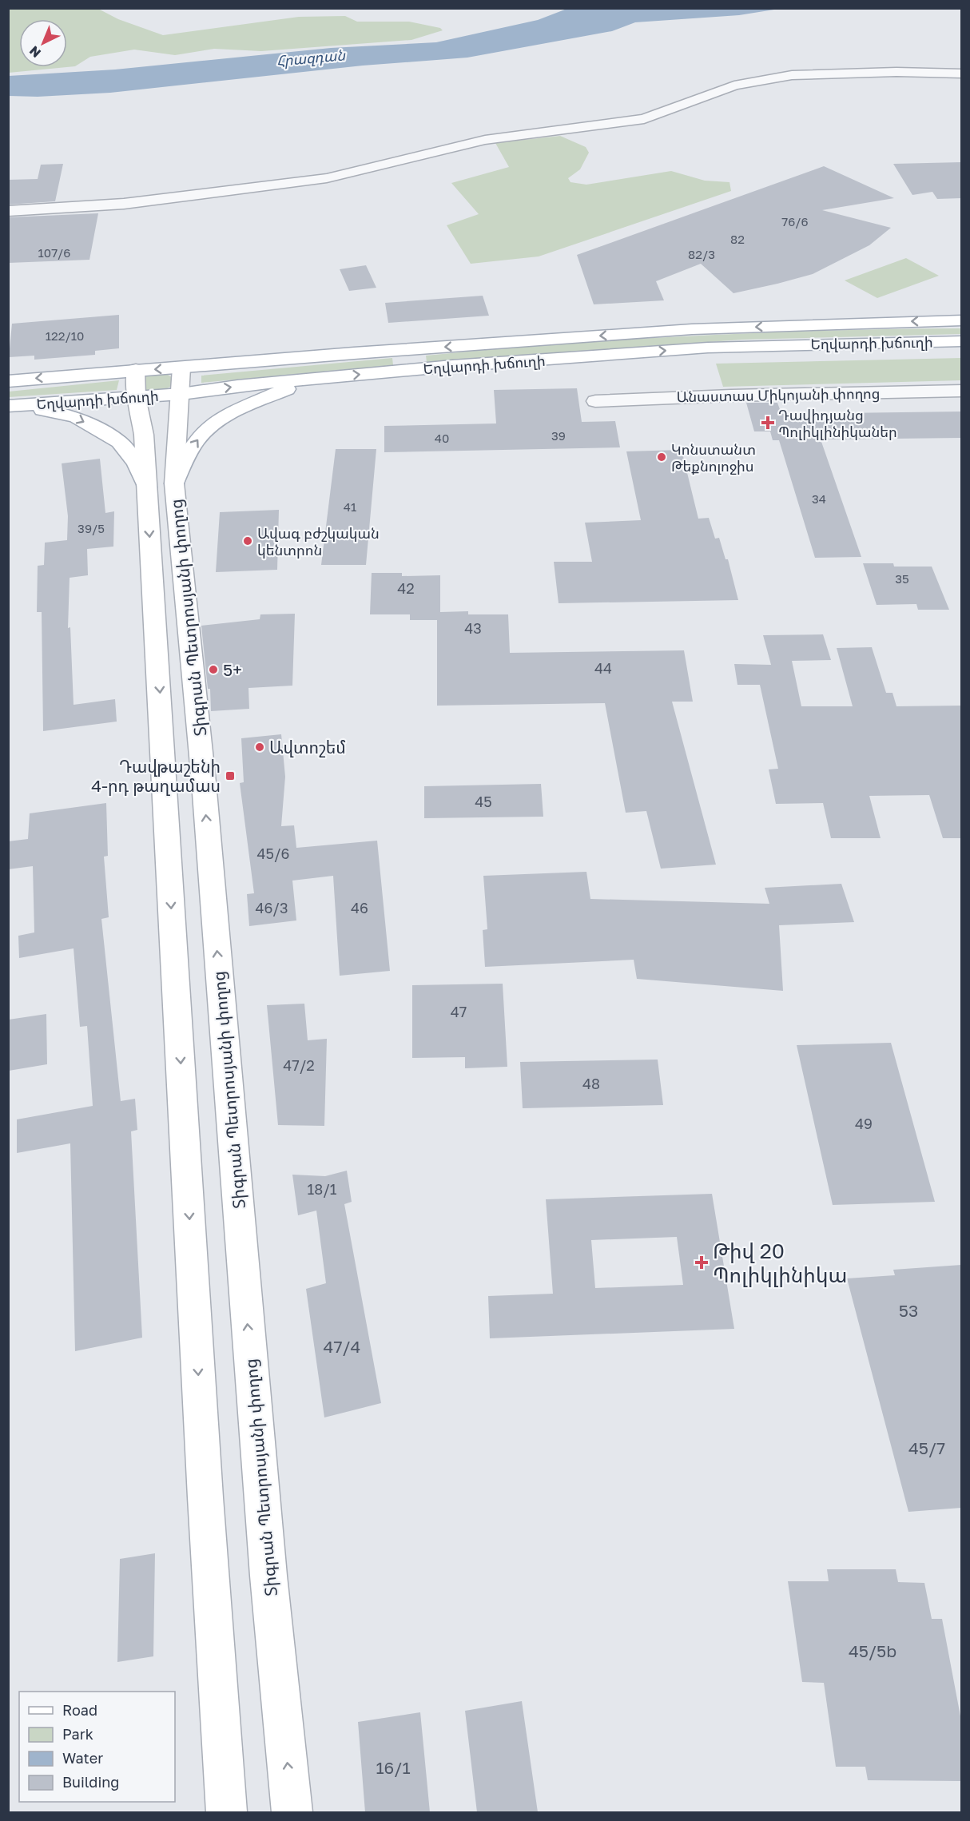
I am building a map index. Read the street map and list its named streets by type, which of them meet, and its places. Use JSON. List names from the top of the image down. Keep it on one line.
{"streets":{"main road":["Եղվարդի խճուղի","Տիգրան Պետրոսյանի փողոց"],"street":["Անաստաս Միկոյանի փողոց"]},"crossings":[["Եղվարդի խճուղի","Տիգրան Պետրոսյանի փողոց"]],"water":["Հրազդան"],"places":{"health":["Դավիդյանց Պոլիկլինիկաներ","Թիվ 20 Պոլիկլինիկա"],"other":["Կոնստանտ Թեքնոլոջիս","Ավագ բժշկական կենտրոն","5+","Ավտոշեմ"],"transit":["Դավթաշենի 4-րդ թաղամաս"]},"house_numbers":["76/6","82","107/6","82/3","122/10","39","40","34","41","39/5","35","42","43","44","45","45/6","46/3","46","47","47/2","48","49","18/1","53","47/4","45/7","45/5b","16/1"],"legend":["Road","Park","Water","Building"],"north":"bottom left"}
